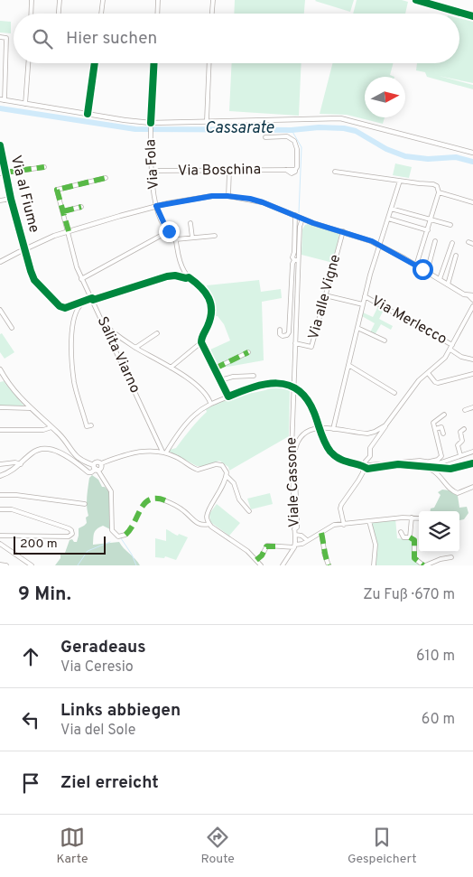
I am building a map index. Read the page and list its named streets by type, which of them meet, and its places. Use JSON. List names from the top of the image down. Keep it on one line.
{"streets":{"street":["Via Fola","Via Boschina","Via al Fiume","Via alle Vigne","Via Merlecco","Salita Viarno","Viale Cassone"]},"crossings":[["Via Fola","Via Boschina"]],"water":["Cassarate"],"scale_bar":"200 m","north":"right","page":{"search":"Hier suchen","scale":"200 m","heading":["9 Min.","Zu Fuß · 670 m"],"list":[["Geradeaus","Via Ceresio","610 m"],["Links abbiegen","Via del Sole","60 m"],"Ziel erreicht"],"nav":["Karte","Route","Gespeichert"]}}
